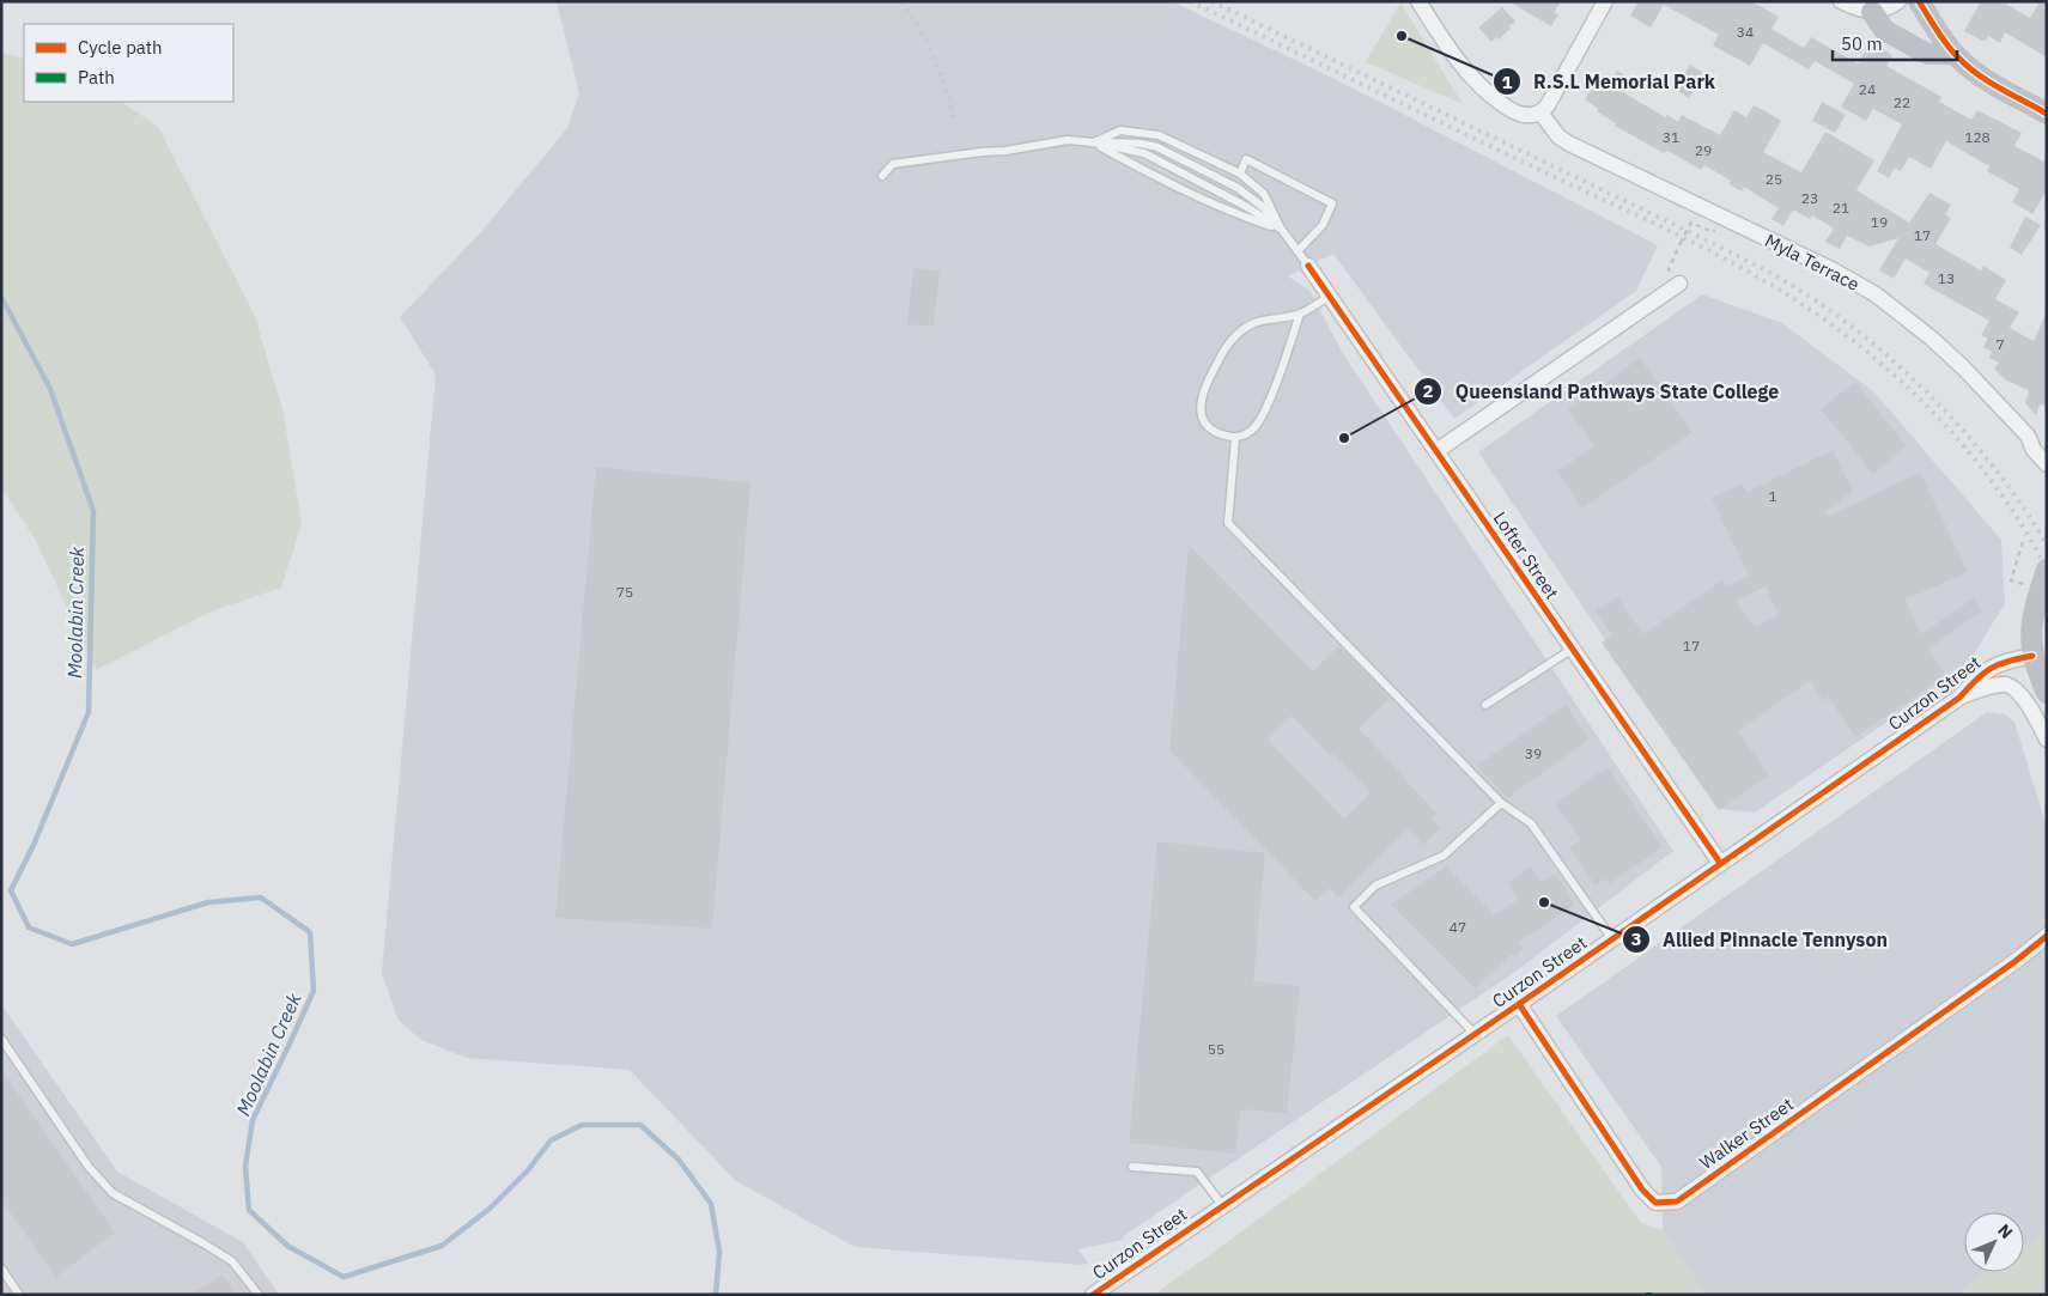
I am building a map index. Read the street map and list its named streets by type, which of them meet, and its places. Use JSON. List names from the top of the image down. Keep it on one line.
{"streets":{"street":["Myla Terrace","Lofter Street","Curzon Street","Walker Street"]},"crossings":[["Lofter Street","Curzon Street"],["Curzon Street","Walker Street"]],"water":["Moolabin Creek"],"places":["R.S.L Memorial Park","Queensland Pathways State College","Allied Pinnacle Tennyson"],"house_numbers":["34","24","22","31","128","29","25","23","21","19","17","13","7","1","75","17","39","47","55"],"legend":["Cycle path","Path"],"scale_bar":"50 m","north":"top right"}
